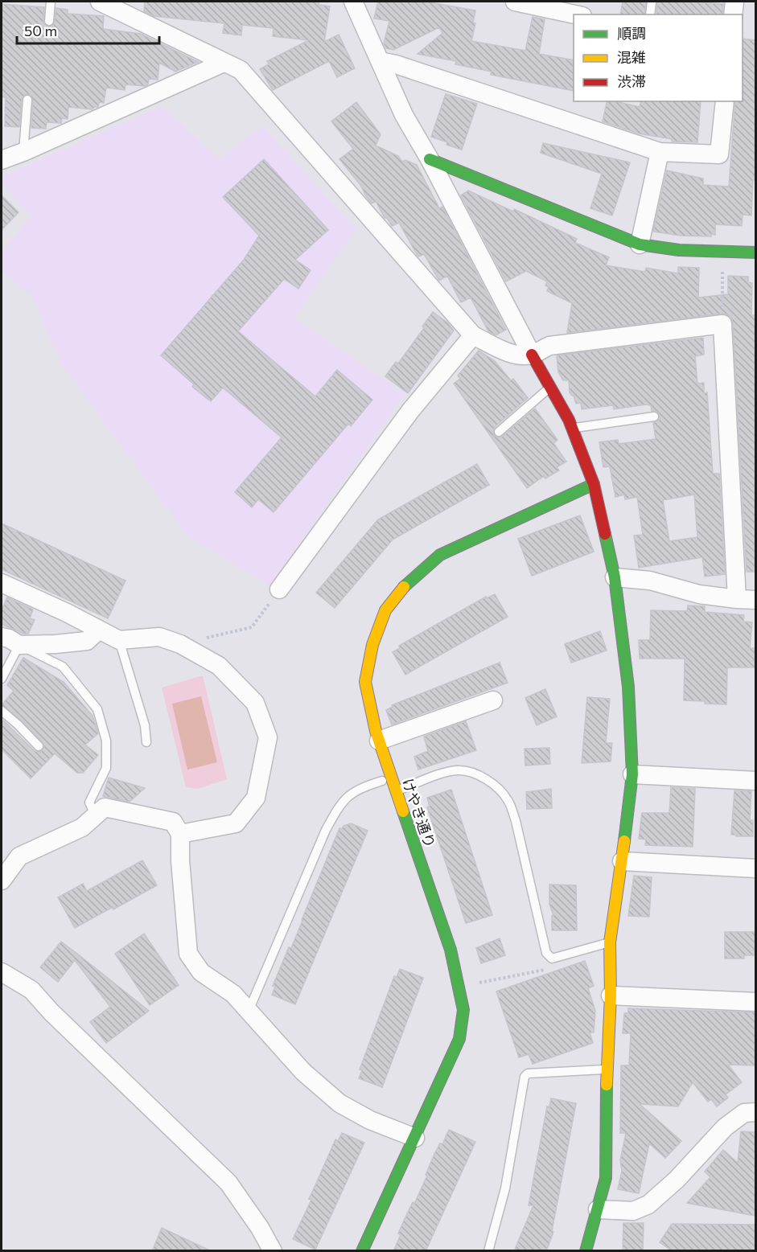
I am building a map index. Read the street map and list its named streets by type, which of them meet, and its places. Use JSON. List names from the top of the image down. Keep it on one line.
{"streets":{"street":["けやき通り"]},"legend":["順調","混雑","渋滞"],"scale_bar":"50 m"}
